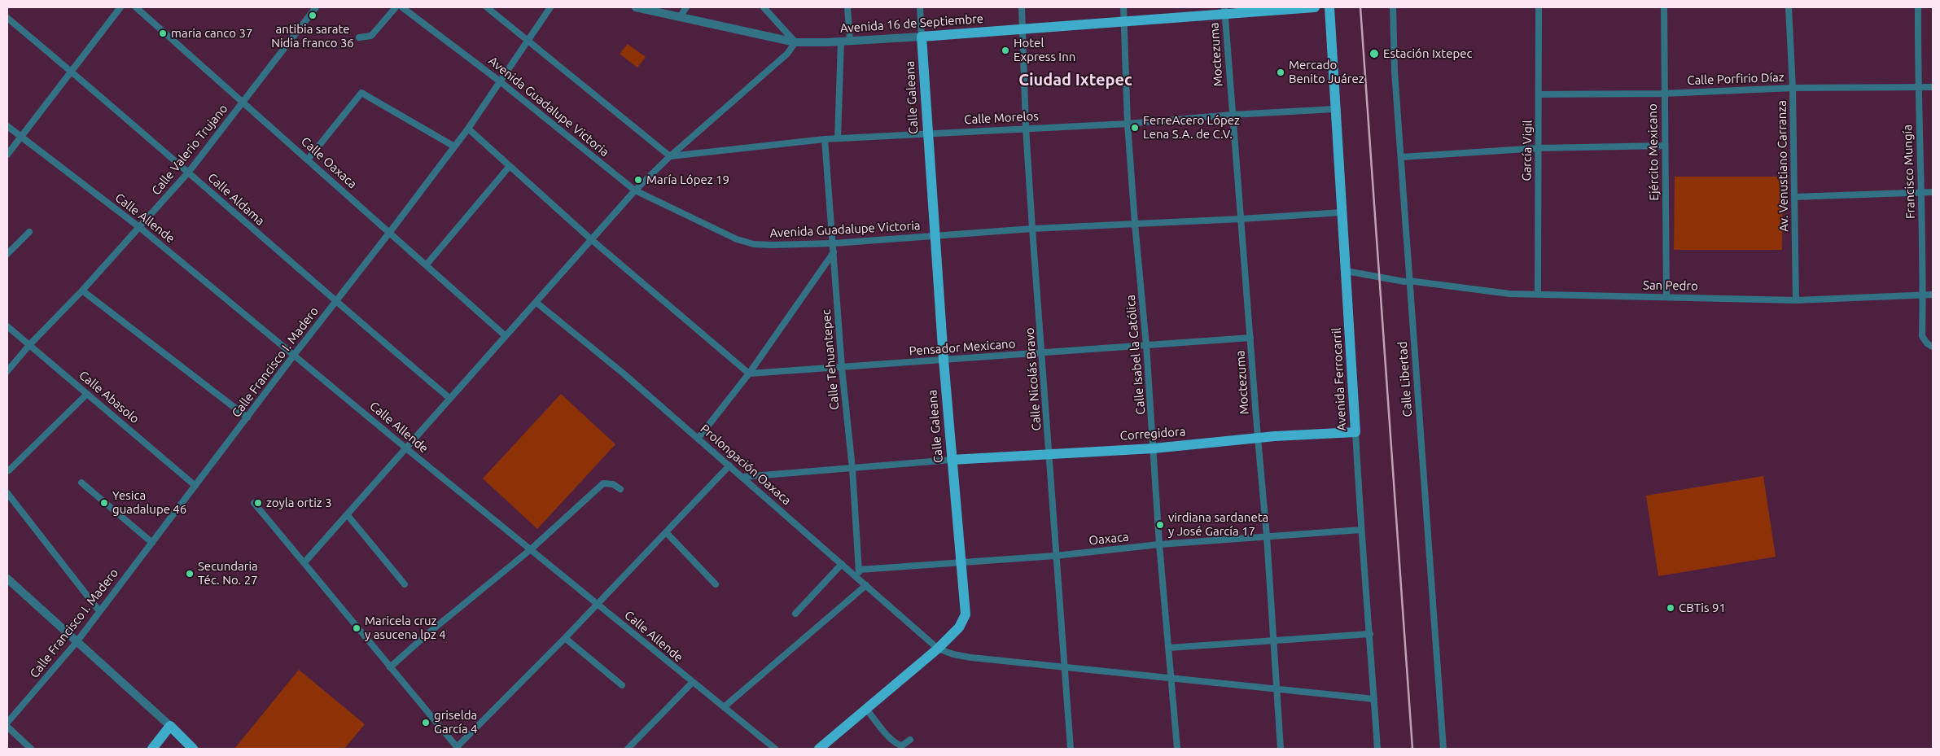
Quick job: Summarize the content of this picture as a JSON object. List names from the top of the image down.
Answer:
{
  "streets": {
    "main road": [
      "Avenida 16 de Septiembre",
      "Calle Galeana",
      "Avenida Ferrocarril",
      "Corregidora"
    ],
    "street": [
      "Moctezuma",
      "Calle Porfirio Díaz",
      "Avenida Guadalupe Victoria",
      "Calle Morelos",
      "Calle Valerio Trujano",
      "García Vigil",
      "Ejército Mexicano",
      "Calle Oaxaca",
      "Av. Venustiano Carranza",
      "Francisco Mungía",
      "Calle Aldama",
      "Calle Allende",
      "San Pedro",
      "Pensador Mexicano",
      "Calle Isabel la Católica",
      "Calle Tehuantepec",
      "Calle Francisco I. Madero",
      "Calle Nicolás Bravo",
      "Calle Libertad",
      "Calle Abasolo",
      "Prolongación Oaxaca",
      "Oaxaca"
    ]
  },
  "crossings": [
    ["Avenida 16 de Septiembre", "Moctezuma"],
    ["Avenida 16 de Septiembre", "Calle Galeana"],
    ["Avenida 16 de Septiembre", "Calle Isabel la Católica"],
    ["Avenida 16 de Septiembre", "Calle Nicolás Bravo"],
    ["Moctezuma", "Avenida Guadalupe Victoria"],
    ["Moctezuma", "Calle Morelos"],
    ["Moctezuma", "Pensador Mexicano"],
    ["Moctezuma", "Corregidora"],
    ["Moctezuma", "Oaxaca"],
    ["Calle Porfirio Díaz", "García Vigil"],
    ["Calle Porfirio Díaz", "Ejército Mexicano"],
    ["Calle Porfirio Díaz", "Av. Venustiano Carranza"],
    ["Calle Porfirio Díaz", "Francisco Mungía"],
    ["Calle Galeana", "Avenida Guadalupe Victoria"],
    ["Calle Galeana", "Calle Morelos"],
    ["Calle Galeana", "Pensador Mexicano"],
    ["Calle Galeana", "Corregidora"],
    ["Calle Galeana", "Prolongación Oaxaca"],
    ["Calle Galeana", "Oaxaca"],
    ["Avenida Guadalupe Victoria", "Calle Isabel la Católica"],
    ["Avenida Guadalupe Victoria", "Calle Tehuantepec"],
    ["Avenida Guadalupe Victoria", "Calle Francisco I. Madero"],
    ["Avenida Guadalupe Victoria", "Calle Nicolás Bravo"],
    ["Avenida Guadalupe Victoria", "Avenida Ferrocarril"],
    ["Calle Morelos", "Calle Isabel la Católica"],
    ["Calle Morelos", "Calle Tehuantepec"],
    ["Calle Morelos", "Calle Nicolás Bravo"],
    ["Calle Morelos", "Avenida Ferrocarril"],
    ["Calle Valerio Trujano", "Calle Oaxaca"],
    ["Calle Valerio Trujano", "Calle Aldama"],
    ["Calle Valerio Trujano", "Calle Allende"],
    ["Calle Valerio Trujano", "Calle Abasolo"],
    ["García Vigil", "San Pedro"],
    ["Ejército Mexicano", "San Pedro"],
    ["Calle Oaxaca", "Calle Francisco I. Madero"],
    ["Av. Venustiano Carranza", "San Pedro"],
    ["Francisco Mungía", "San Pedro"],
    ["Calle Aldama", "Calle Francisco I. Madero"],
    ["Calle Allende", "Calle Francisco I. Madero"],
    ["San Pedro", "Avenida Ferrocarril"],
    ["San Pedro", "Calle Libertad"],
    ["Pensador Mexicano", "Calle Isabel la Católica"],
    ["Pensador Mexicano", "Calle Tehuantepec"],
    ["Pensador Mexicano", "Calle Nicolás Bravo"],
    ["Calle Isabel la Católica", "Corregidora"],
    ["Calle Isabel la Católica", "Oaxaca"],
    ["Calle Tehuantepec", "Prolongación Oaxaca"],
    ["Calle Tehuantepec", "Oaxaca"],
    ["Calle Francisco I. Madero", "Calle Abasolo"],
    ["Calle Nicolás Bravo", "Corregidora"],
    ["Calle Nicolás Bravo", "Oaxaca"],
    ["Avenida Ferrocarril", "Corregidora"],
    ["Avenida Ferrocarril", "Oaxaca"]
  ],
  "districts": ["Ciudad Ixtepec"],
  "places": [
    "antibia sarate Nidia franco 36",
    "maria canco 37",
    "Hotel Express Inn",
    "Estación Ixtepec",
    "Mercado Benito Juárez",
    "FerreAcero López Lena S.A. de C.V.",
    "María López 19",
    "Yesica guadalupe 46",
    "zoyla ortiz 3",
    "virdiana sardaneta y José García 17",
    "Secundaria Téc. No. 27",
    "CBTis 91",
    "Maricela cruz y asucena lpz 4",
    "griselda García 4"
  ]
}
